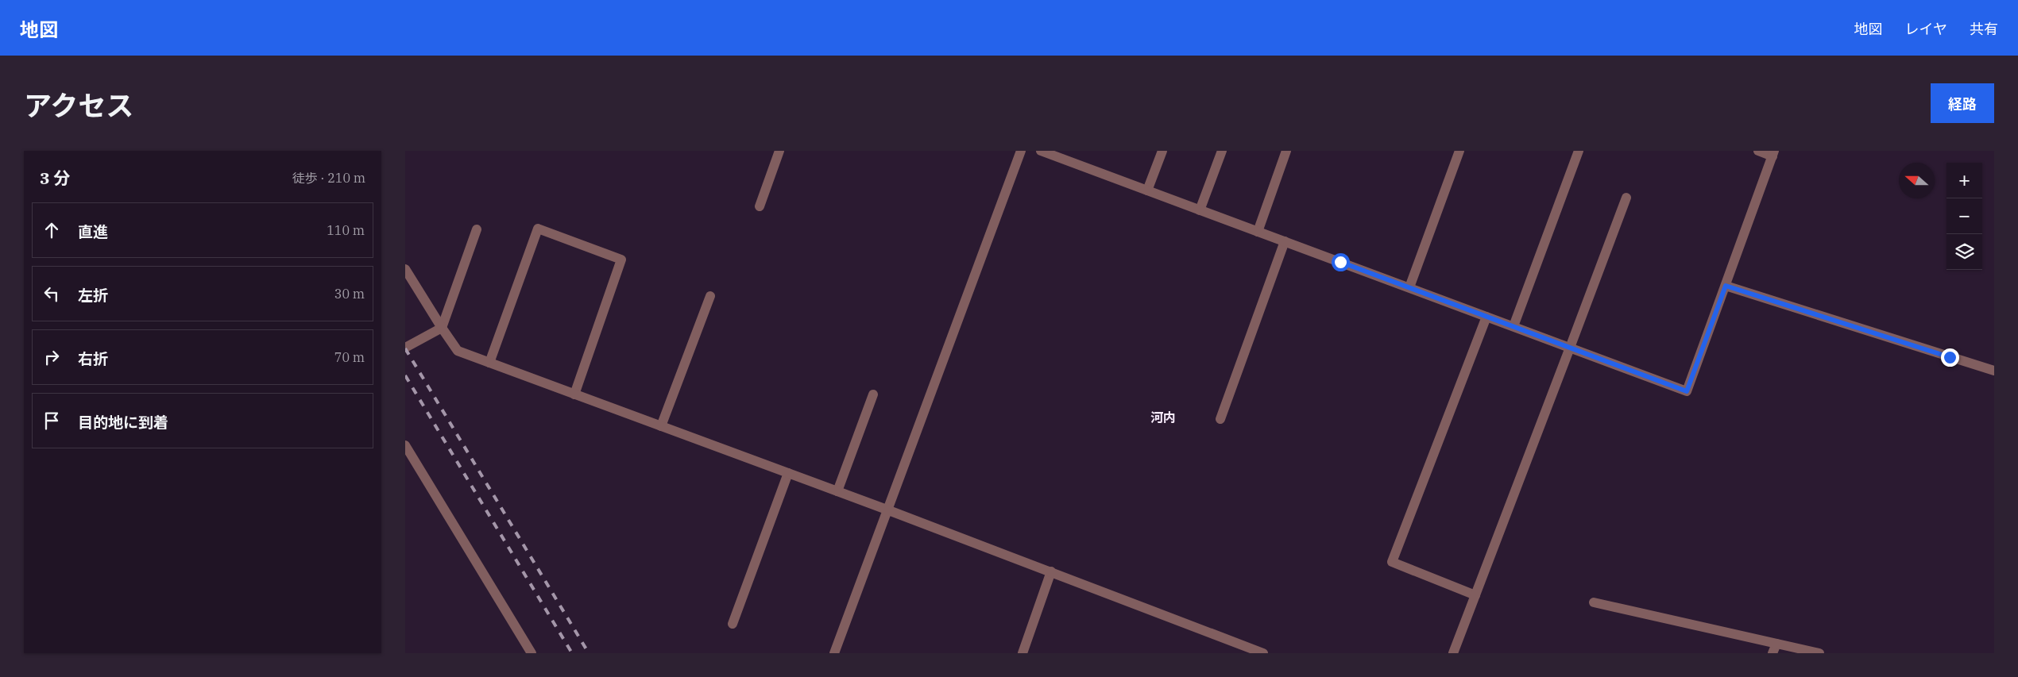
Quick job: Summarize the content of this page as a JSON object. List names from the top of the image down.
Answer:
{
  "districts": ["河内"],
  "north": "left",
  "page": {
    "header": "地図",
    "nav": ["地図", "レイヤ", "共有"],
    "title": "アクセス",
    "buttons": "経路",
    "heading": ["3 分", "徒歩 · 210 m"],
    "map_buttons": ["+", "−"],
    "list": [
      ["直進", "110 m"],
      ["左折", "30 m"],
      ["右折", "70 m"],
      "目的地に到着"
    ]
  }
}
